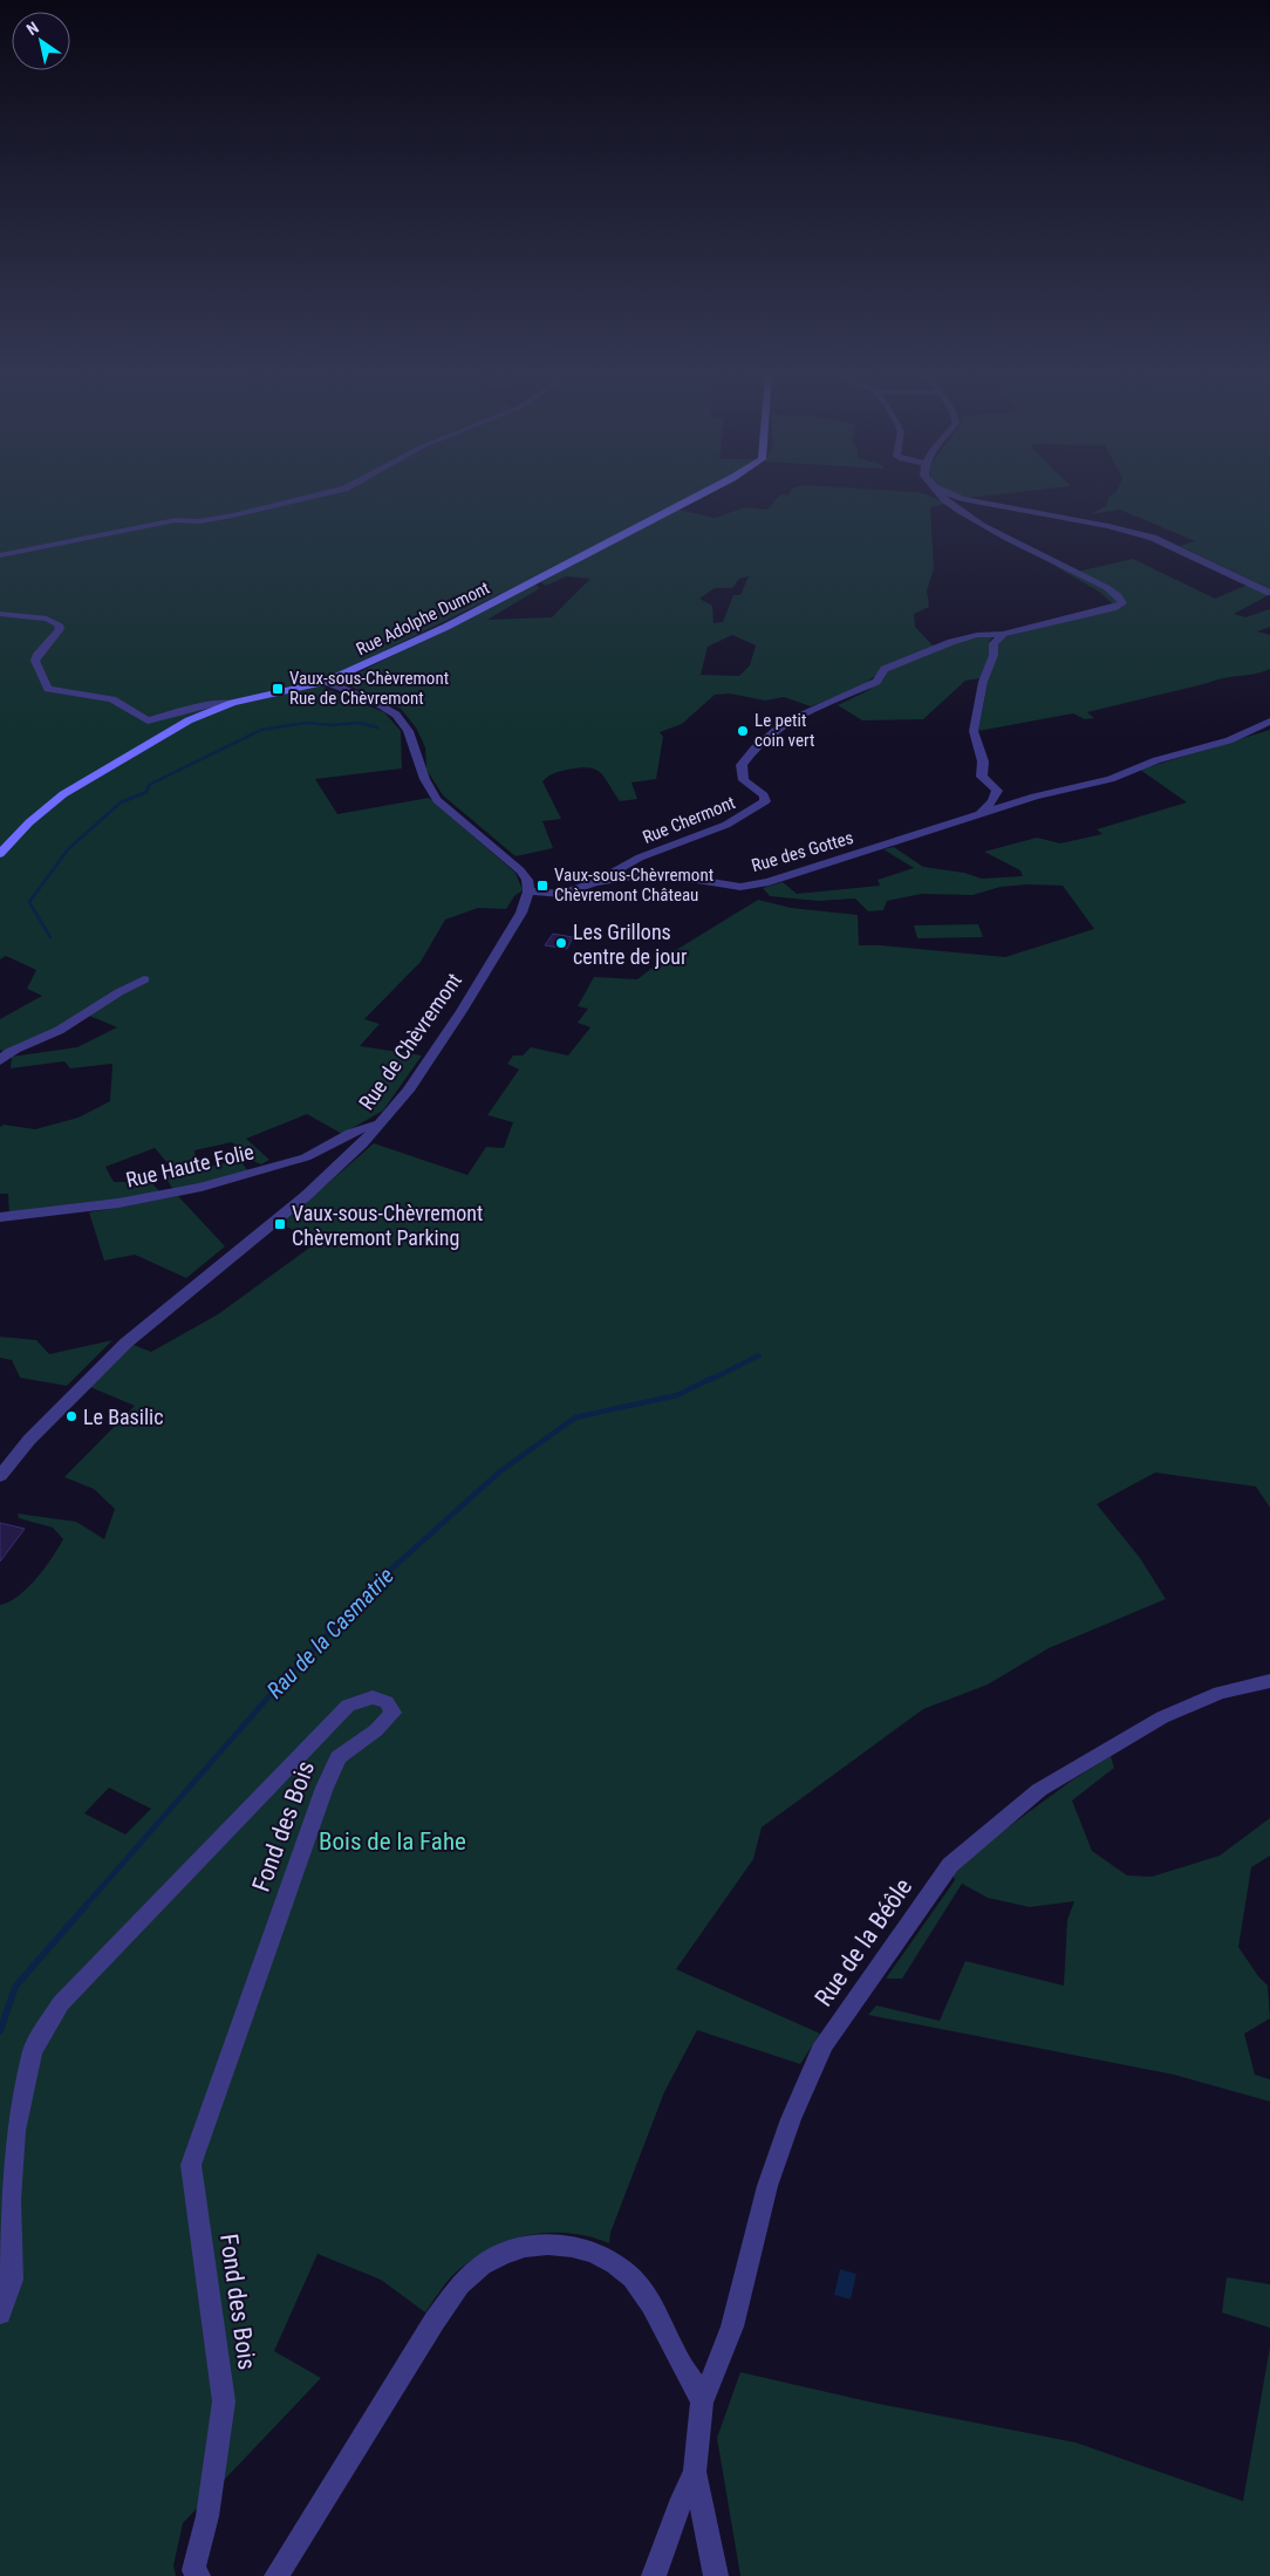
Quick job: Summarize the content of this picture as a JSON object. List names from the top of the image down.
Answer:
{
  "streets": {
    "main road": ["Rue Adolphe Dumont"],
    "street": [
      "Rue Chermont",
      "Rue des Gottes",
      "Rue de Chèvremont",
      "Rue Haute Folie",
      "Fond des Bois",
      "Rue de la Béôle"
    ]
  },
  "crossings": [
    ["Rue Chermont", "Rue des Gottes"],
    ["Rue des Gottes", "Rue de Chèvremont"],
    ["Rue de Chèvremont", "Rue Haute Folie"]
  ],
  "water": ["Rau de la Casmatrie"],
  "parks": ["Bois de la Fahe"],
  "places": {
    "transit": ["Vaux-sous-Chèvremont Rue de Chèvremont", "Vaux-sous-Chèvremont Chèvremont Château", "Vaux-sous-Chèvremont Chèvremont Parking"],
    "other": ["Le petit coin vert", "Les Grillons centre de jour", "Le Basilic"]
  },
  "north": "top left"
}
